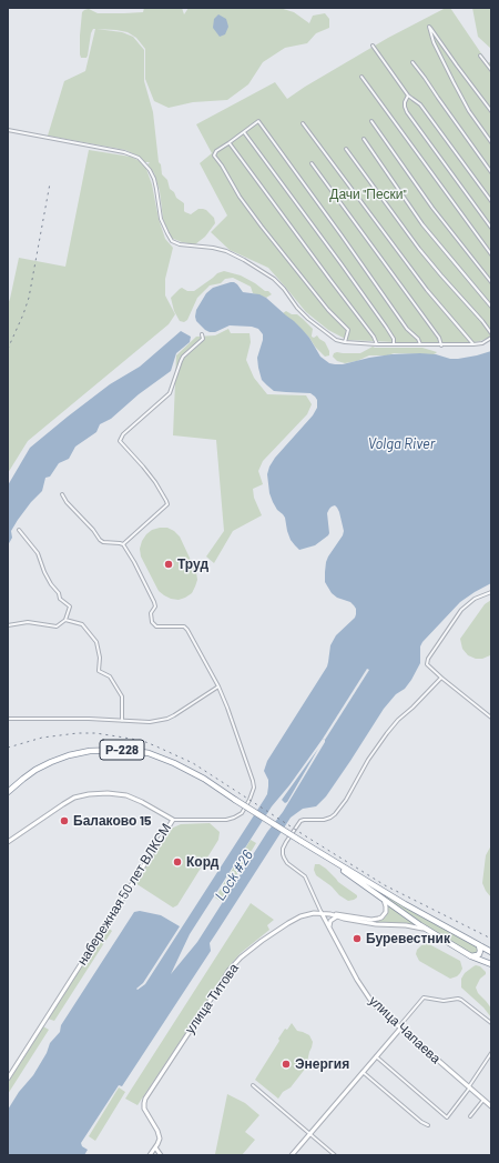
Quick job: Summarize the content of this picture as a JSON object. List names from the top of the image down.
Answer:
{
  "streets": {
    "highway": ["Р-228"],
    "street": ["набережная 50 лет ВЛКСМ", "улица Титова", "улица Чапаева"]
  },
  "crossings": [
    ["Р-228", "улица Титова"],
    ["улица Титова", "улица Чапаева"]
  ],
  "water": ["Volga River", "Lock #26"],
  "parks": ["Дачи \"Пески\""],
  "places": [
    "Труд",
    "Балаково 15",
    "Корд",
    "Буревестник",
    "Энергия"
  ]
}
